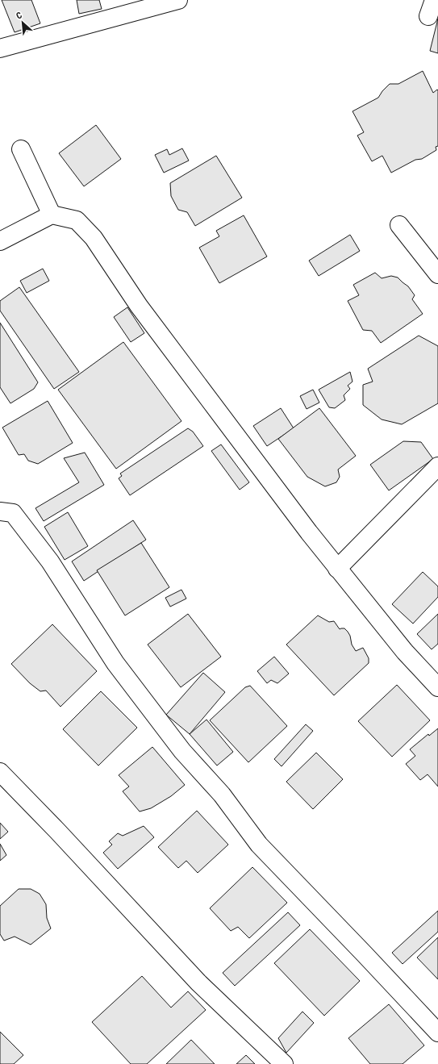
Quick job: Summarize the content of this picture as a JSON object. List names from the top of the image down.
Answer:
{
  "north": "top left"
}
